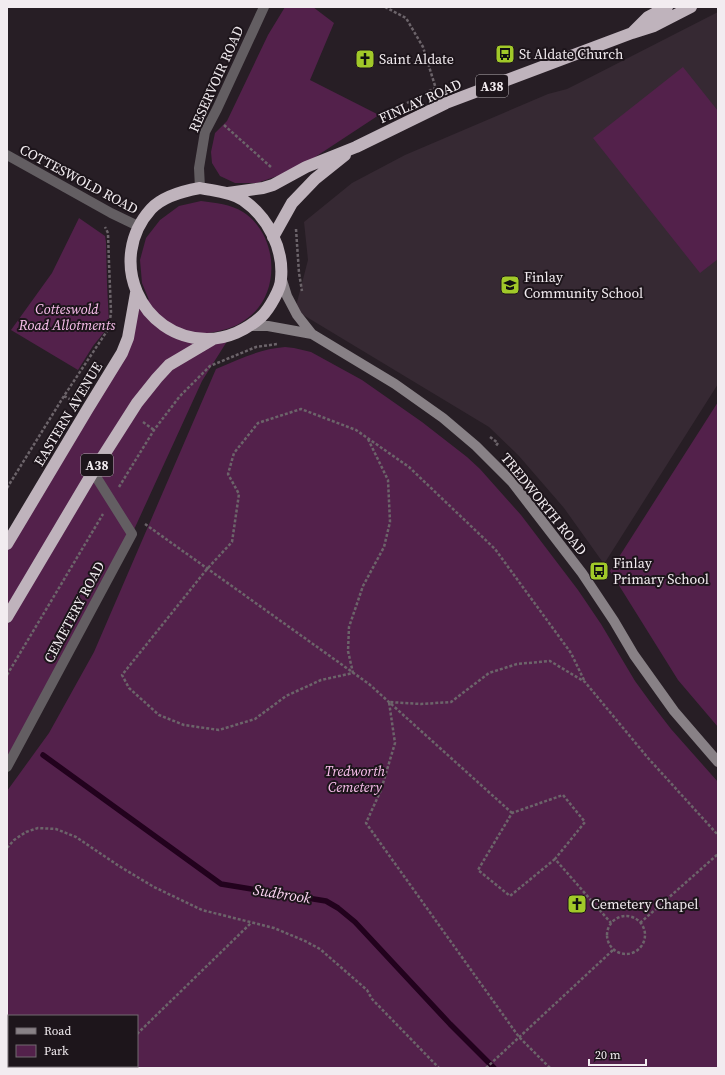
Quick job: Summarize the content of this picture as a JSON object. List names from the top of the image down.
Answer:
{
  "streets": {
    "highway": ["A38", "FINLAY ROAD", "EASTERN AVENUE"],
    "street": [
      "RESERVOIR ROAD",
      "COTTESWOLD ROAD",
      "TREDWORTH ROAD",
      "CEMETERY ROAD"
    ]
  },
  "crossings": [
    ["RESERVOIR ROAD", "A38"],
    ["A38", "FINLAY ROAD"],
    ["A38", "COTTESWOLD ROAD"],
    ["A38", "EASTERN AVENUE"],
    ["A38", "TREDWORTH ROAD"],
    ["A38", "CEMETERY ROAD"]
  ],
  "water": ["Sudbrook"],
  "parks": ["Cotteswold Road Allotments", "Tredworth Cemetery"],
  "places": {
    "bus stop": ["St Aldate Church", "Finlay Primary School"],
    "church": ["Saint Aldate", "Cemetery Chapel"],
    "school or university": ["Finlay Community School"]
  },
  "legend": ["Road", "Park"],
  "scale_bar": "20 m"
}
